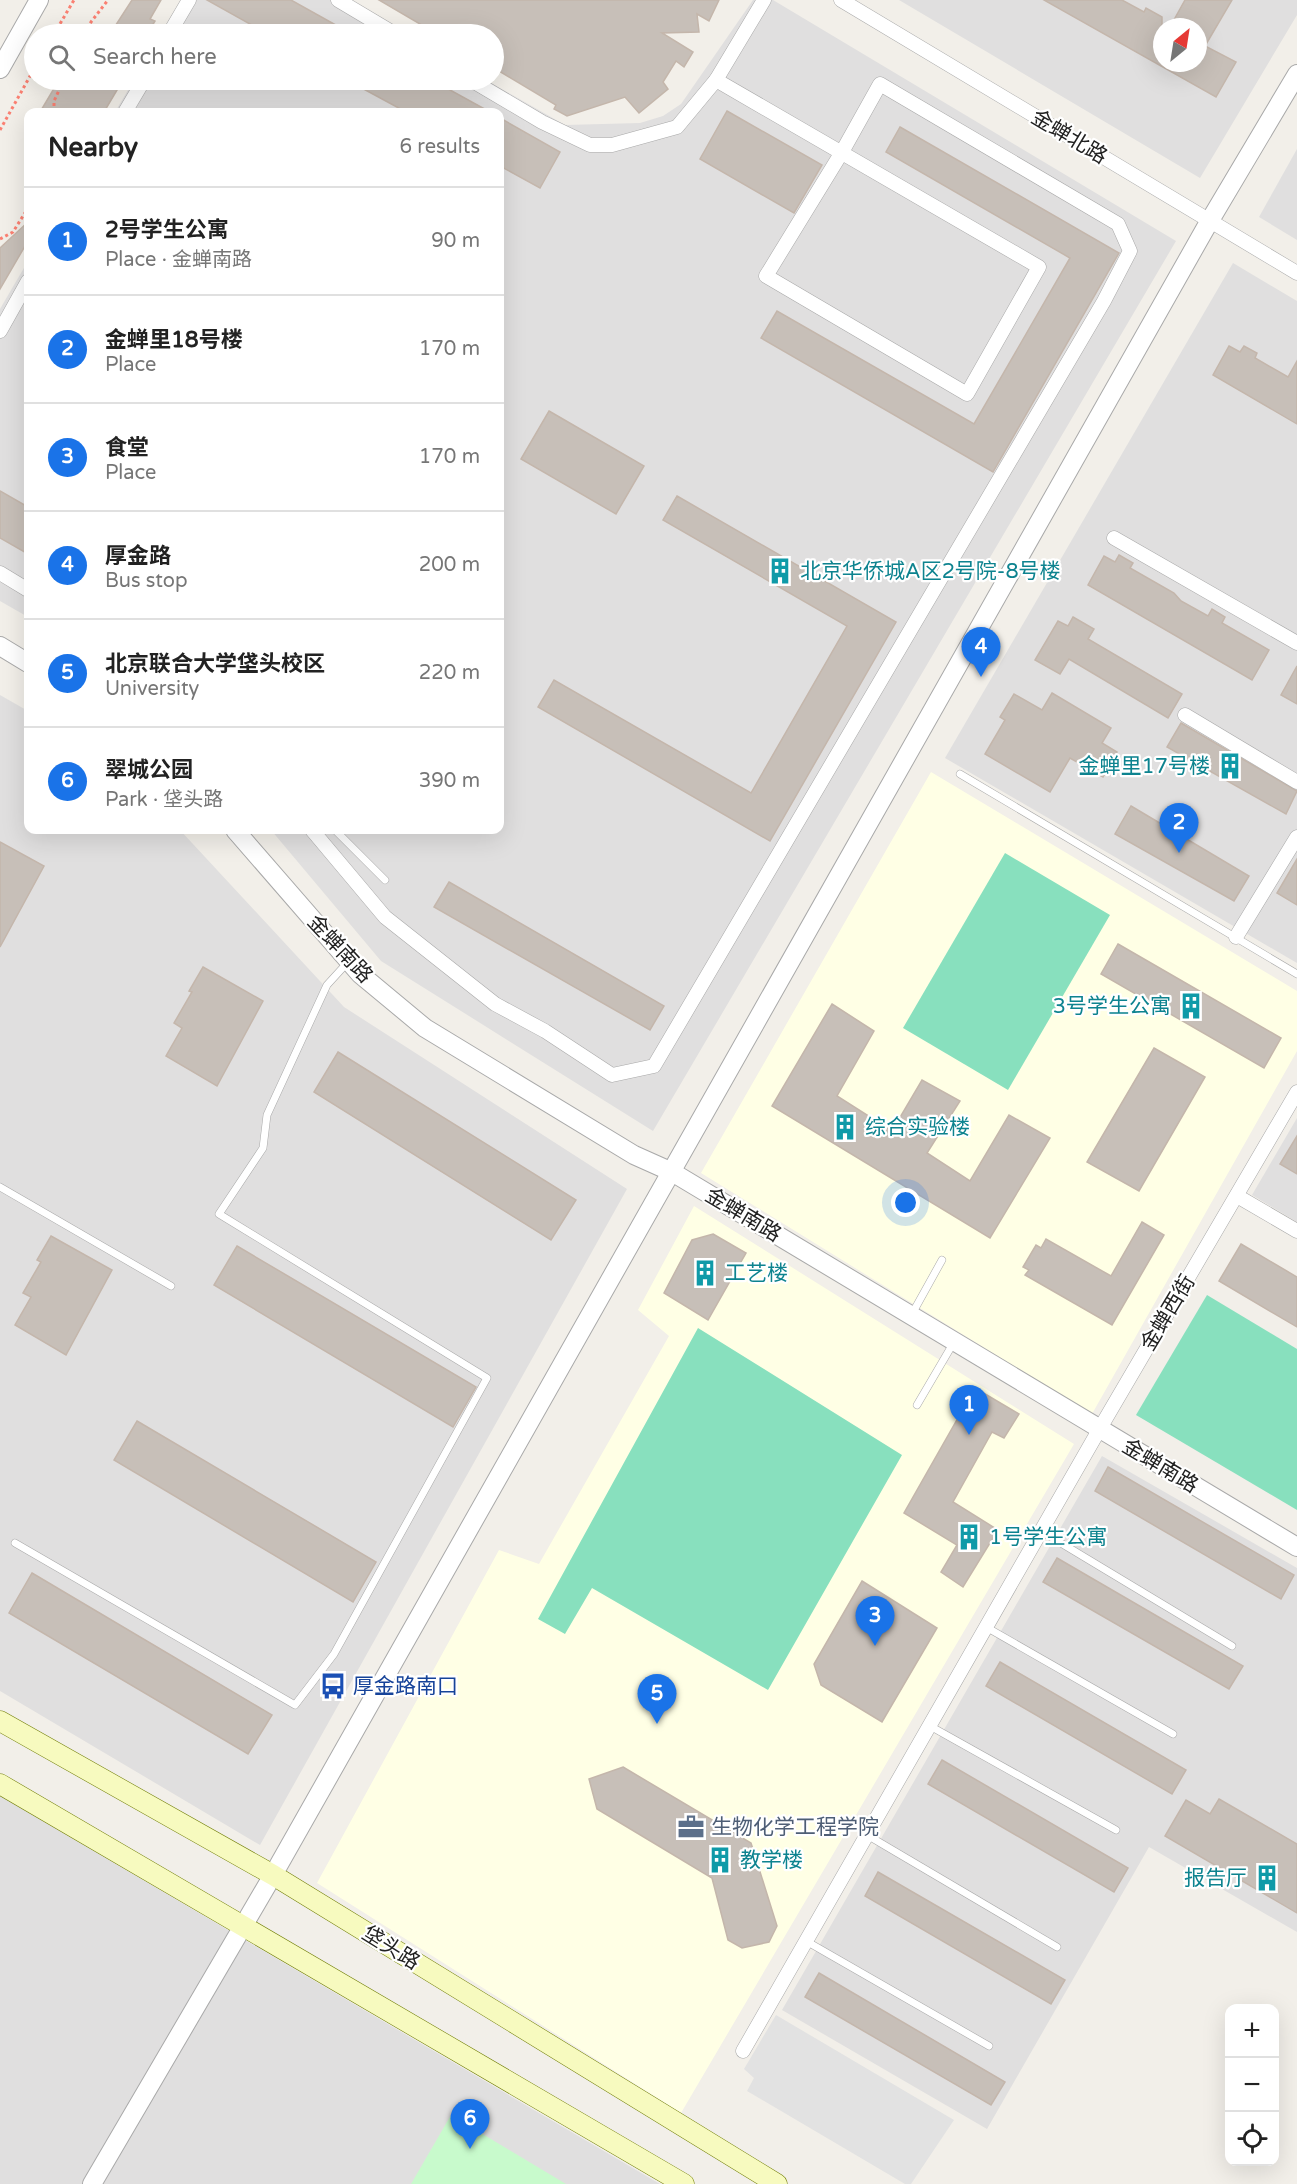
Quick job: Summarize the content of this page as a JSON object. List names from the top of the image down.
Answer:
{
  "streets": {
    "main road": ["垡头路"],
    "street": ["金蝉北路", "金蝉南路", "金蝉西街"]
  },
  "crossings": [
    ["金蝉南路", "金蝉西街"]
  ],
  "places": {
    "building": [
      "北京华侨城A区2号院-8号楼",
      "金蝉里17号楼",
      "3号学生公寓",
      "综合实验楼",
      "工艺楼",
      "1号学生公寓",
      "教学楼",
      "报告厅"
    ],
    "bus stop": ["厚金路南口"],
    "office": ["生物化学工程学院"]
  },
  "north": "top right",
  "page": {
    "search": "Search here",
    "heading": ["Nearby", "6 results"],
    "list": [
      {
        "mark": "1",
        "name": "2号学生公寓",
        "note": "Place · 金蝉南路",
        "value": "90 m"
      },
      {
        "mark": "2",
        "name": "金蝉里18号楼",
        "note": "Place",
        "value": "170 m"
      },
      {
        "mark": "3",
        "name": "食堂",
        "note": "Place",
        "value": "170 m"
      },
      {
        "mark": "4",
        "name": "厚金路",
        "note": "Bus stop",
        "value": "200 m"
      },
      {
        "mark": "5",
        "name": "北京联合大学垡头校区",
        "note": "University",
        "value": "220 m"
      },
      {
        "mark": "6",
        "name": "翠城公园",
        "note": "Park · 垡头路",
        "value": "390 m"
      }
    ],
    "pins": [
      "4",
      "2",
      "1",
      "3",
      "5",
      "6"
    ],
    "map_buttons": ["+", "−"]
  }
}
